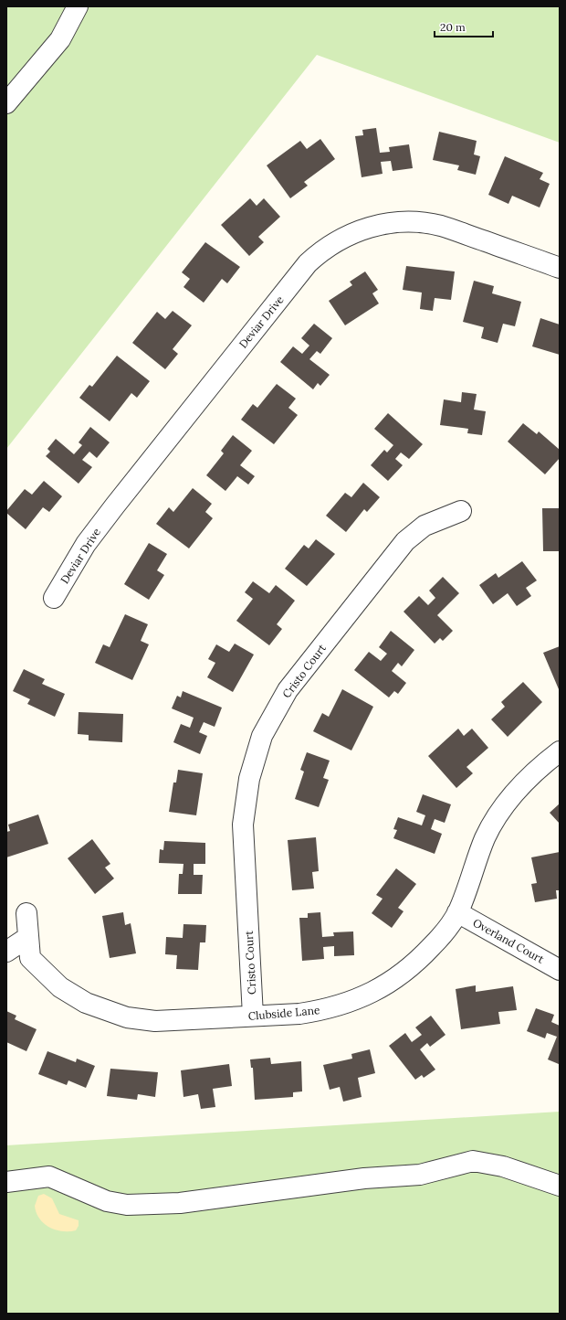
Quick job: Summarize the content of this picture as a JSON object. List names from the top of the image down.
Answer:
{
  "streets": {
    "street": [
      "Deviar Drive",
      "Cristo Court",
      "Overland Court",
      "Clubside Lane"
    ]
  },
  "crossings": [
    ["Cristo Court", "Clubside Lane"],
    ["Overland Court", "Clubside Lane"]
  ],
  "scale_bar": "20 m"
}
